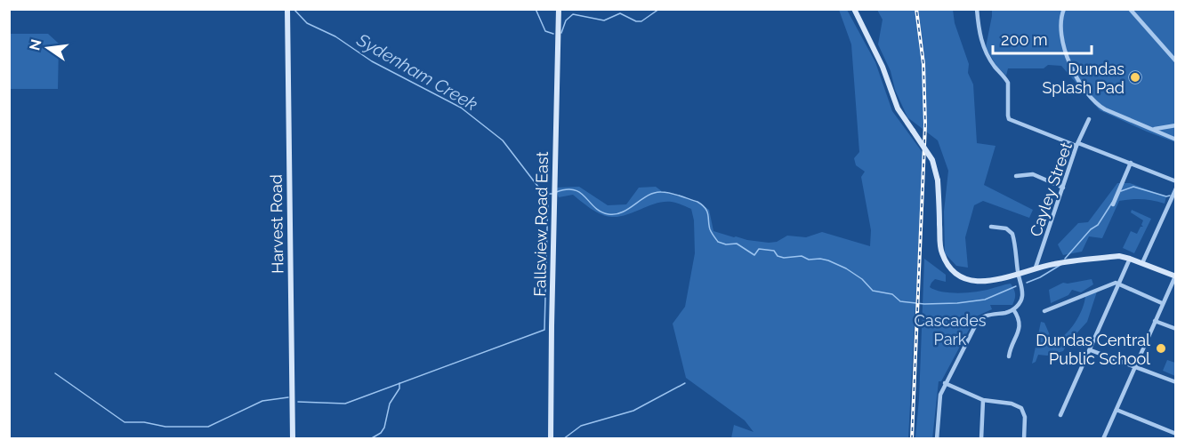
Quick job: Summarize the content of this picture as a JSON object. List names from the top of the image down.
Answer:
{
  "streets": {
    "street": ["Cayley Street", "Harvest Road", "Fallsview Road East"]
  },
  "water": ["Sydenham Creek"],
  "parks": ["Cascades Park"],
  "places": ["Dundas Splash Pad", "Dundas Central Public School"],
  "scale_bar": "200 m",
  "north": "left"
}
